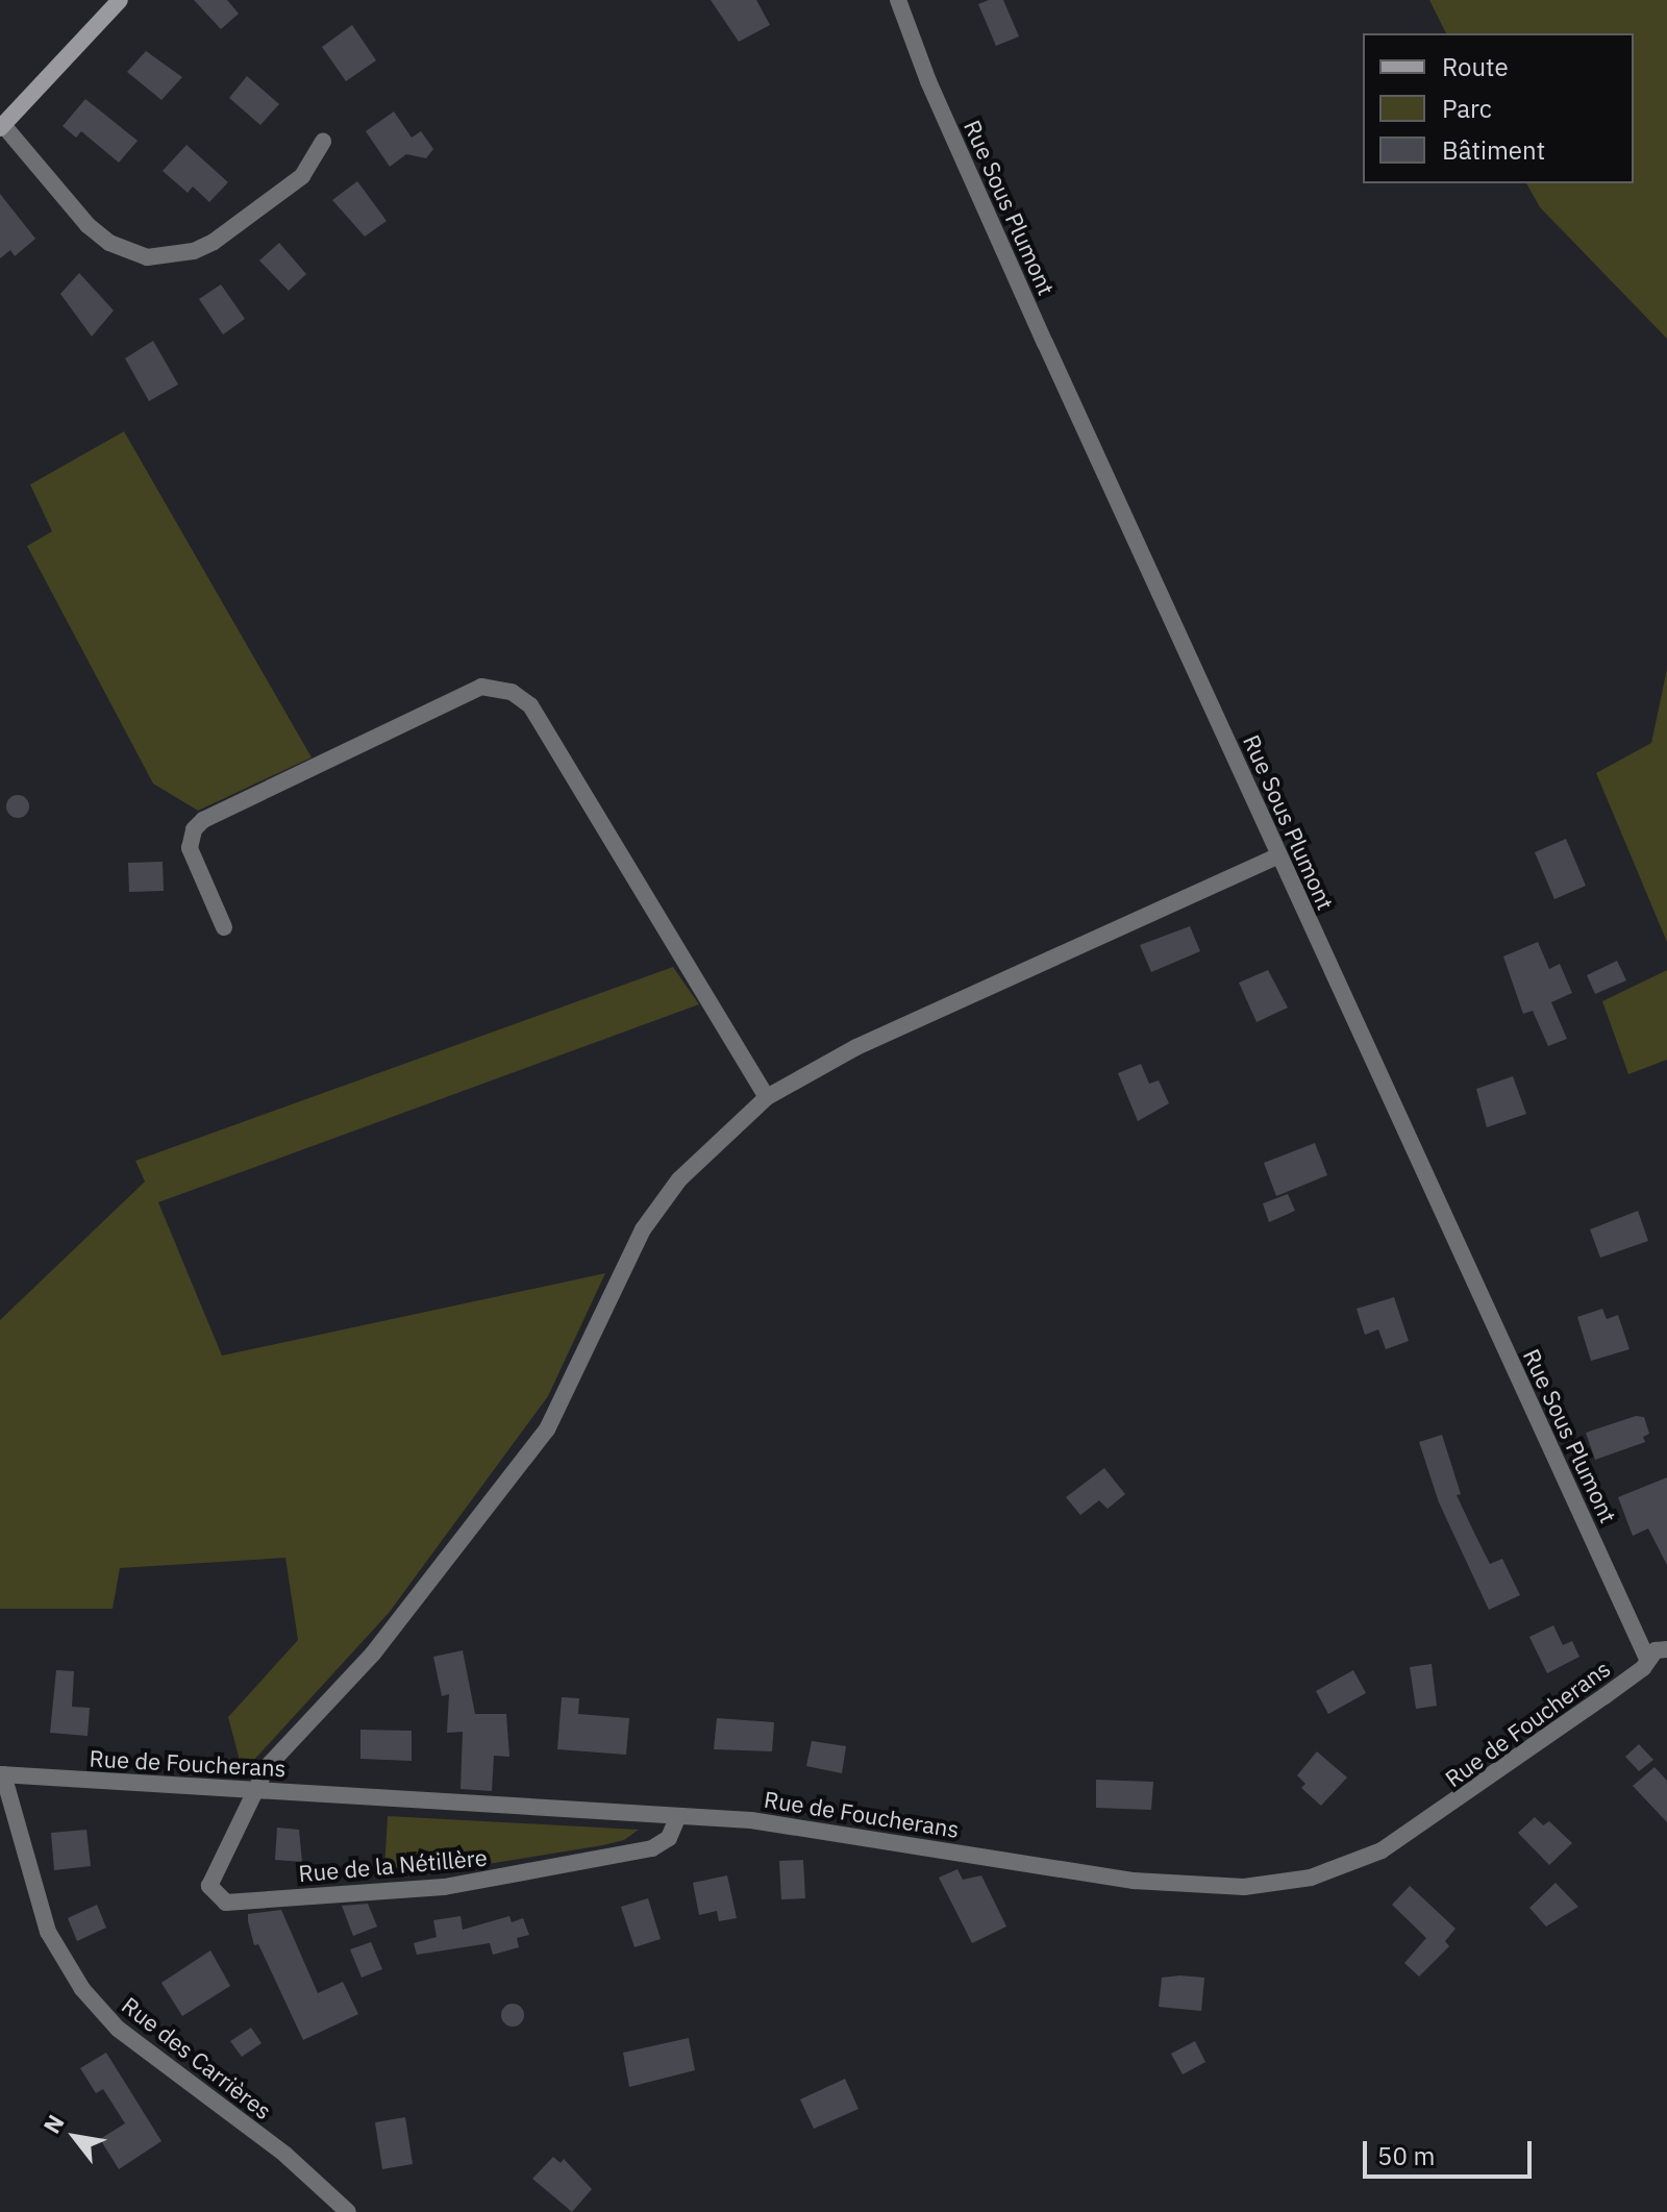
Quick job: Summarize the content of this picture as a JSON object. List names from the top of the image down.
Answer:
{
  "streets": {
    "street": [
      "Rue Sous Plumont",
      "Rue de Foucherans",
      "Rue de la Nétillère",
      "Rue des Carrières"
    ]
  },
  "crossings": [
    ["Rue Sous Plumont", "Rue de Foucherans"],
    ["Rue Sous Plumont", "Rue de la Nétillère"],
    ["Rue de Foucherans", "Rue de la Nétillère"],
    ["Rue de Foucherans", "Rue des Carrières"]
  ],
  "legend": ["Route", "Parc", "Bâtiment"],
  "scale_bar": "50 m",
  "north": "top left"
}
